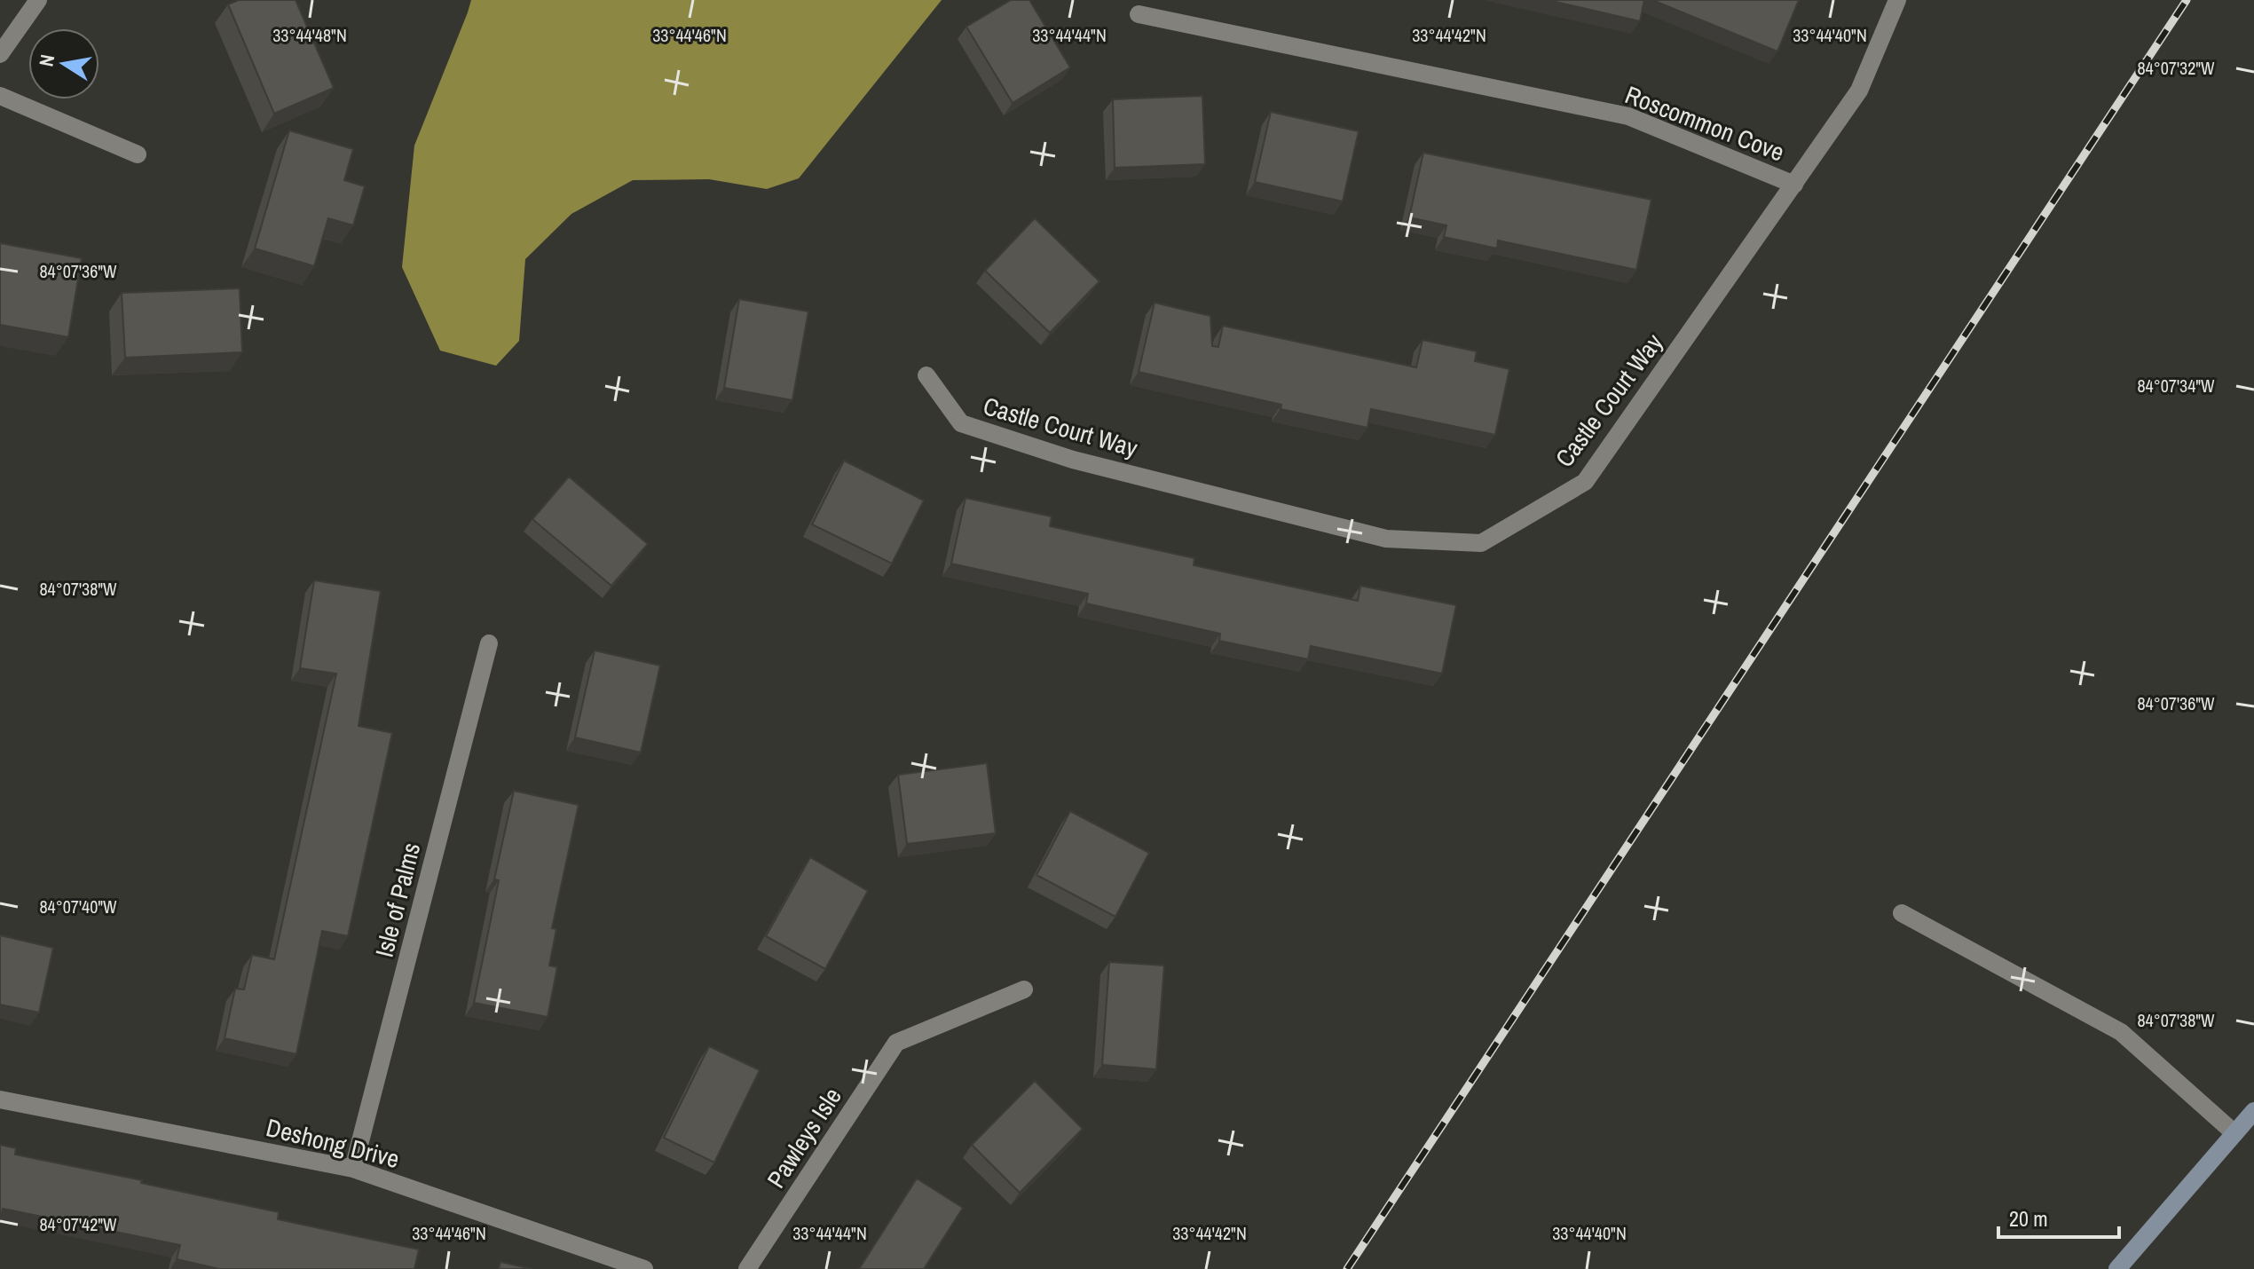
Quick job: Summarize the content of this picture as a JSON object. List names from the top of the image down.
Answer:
{
  "streets": {
    "street": [
      "Roscommon Cove",
      "Castle Court Way",
      "Isle of Palms",
      "Pawleys Isle",
      "Deshong Drive"
    ]
  },
  "crossings": [
    ["Roscommon Cove", "Castle Court Way"],
    ["Isle of Palms", "Deshong Drive"]
  ],
  "scale_bar": "20 m",
  "north": "left",
  "coordinates": [
    "33°44'48\"N",
    "33°44'46\"N",
    "33°44'44\"N",
    "33°44'42\"N",
    "33°44'40\"N",
    "84°07'32\"W",
    "84°07'36\"W",
    "84°07'34\"W",
    "84°07'38\"W",
    "84°07'40\"W",
    "84°07'42\"W"
  ]
}
